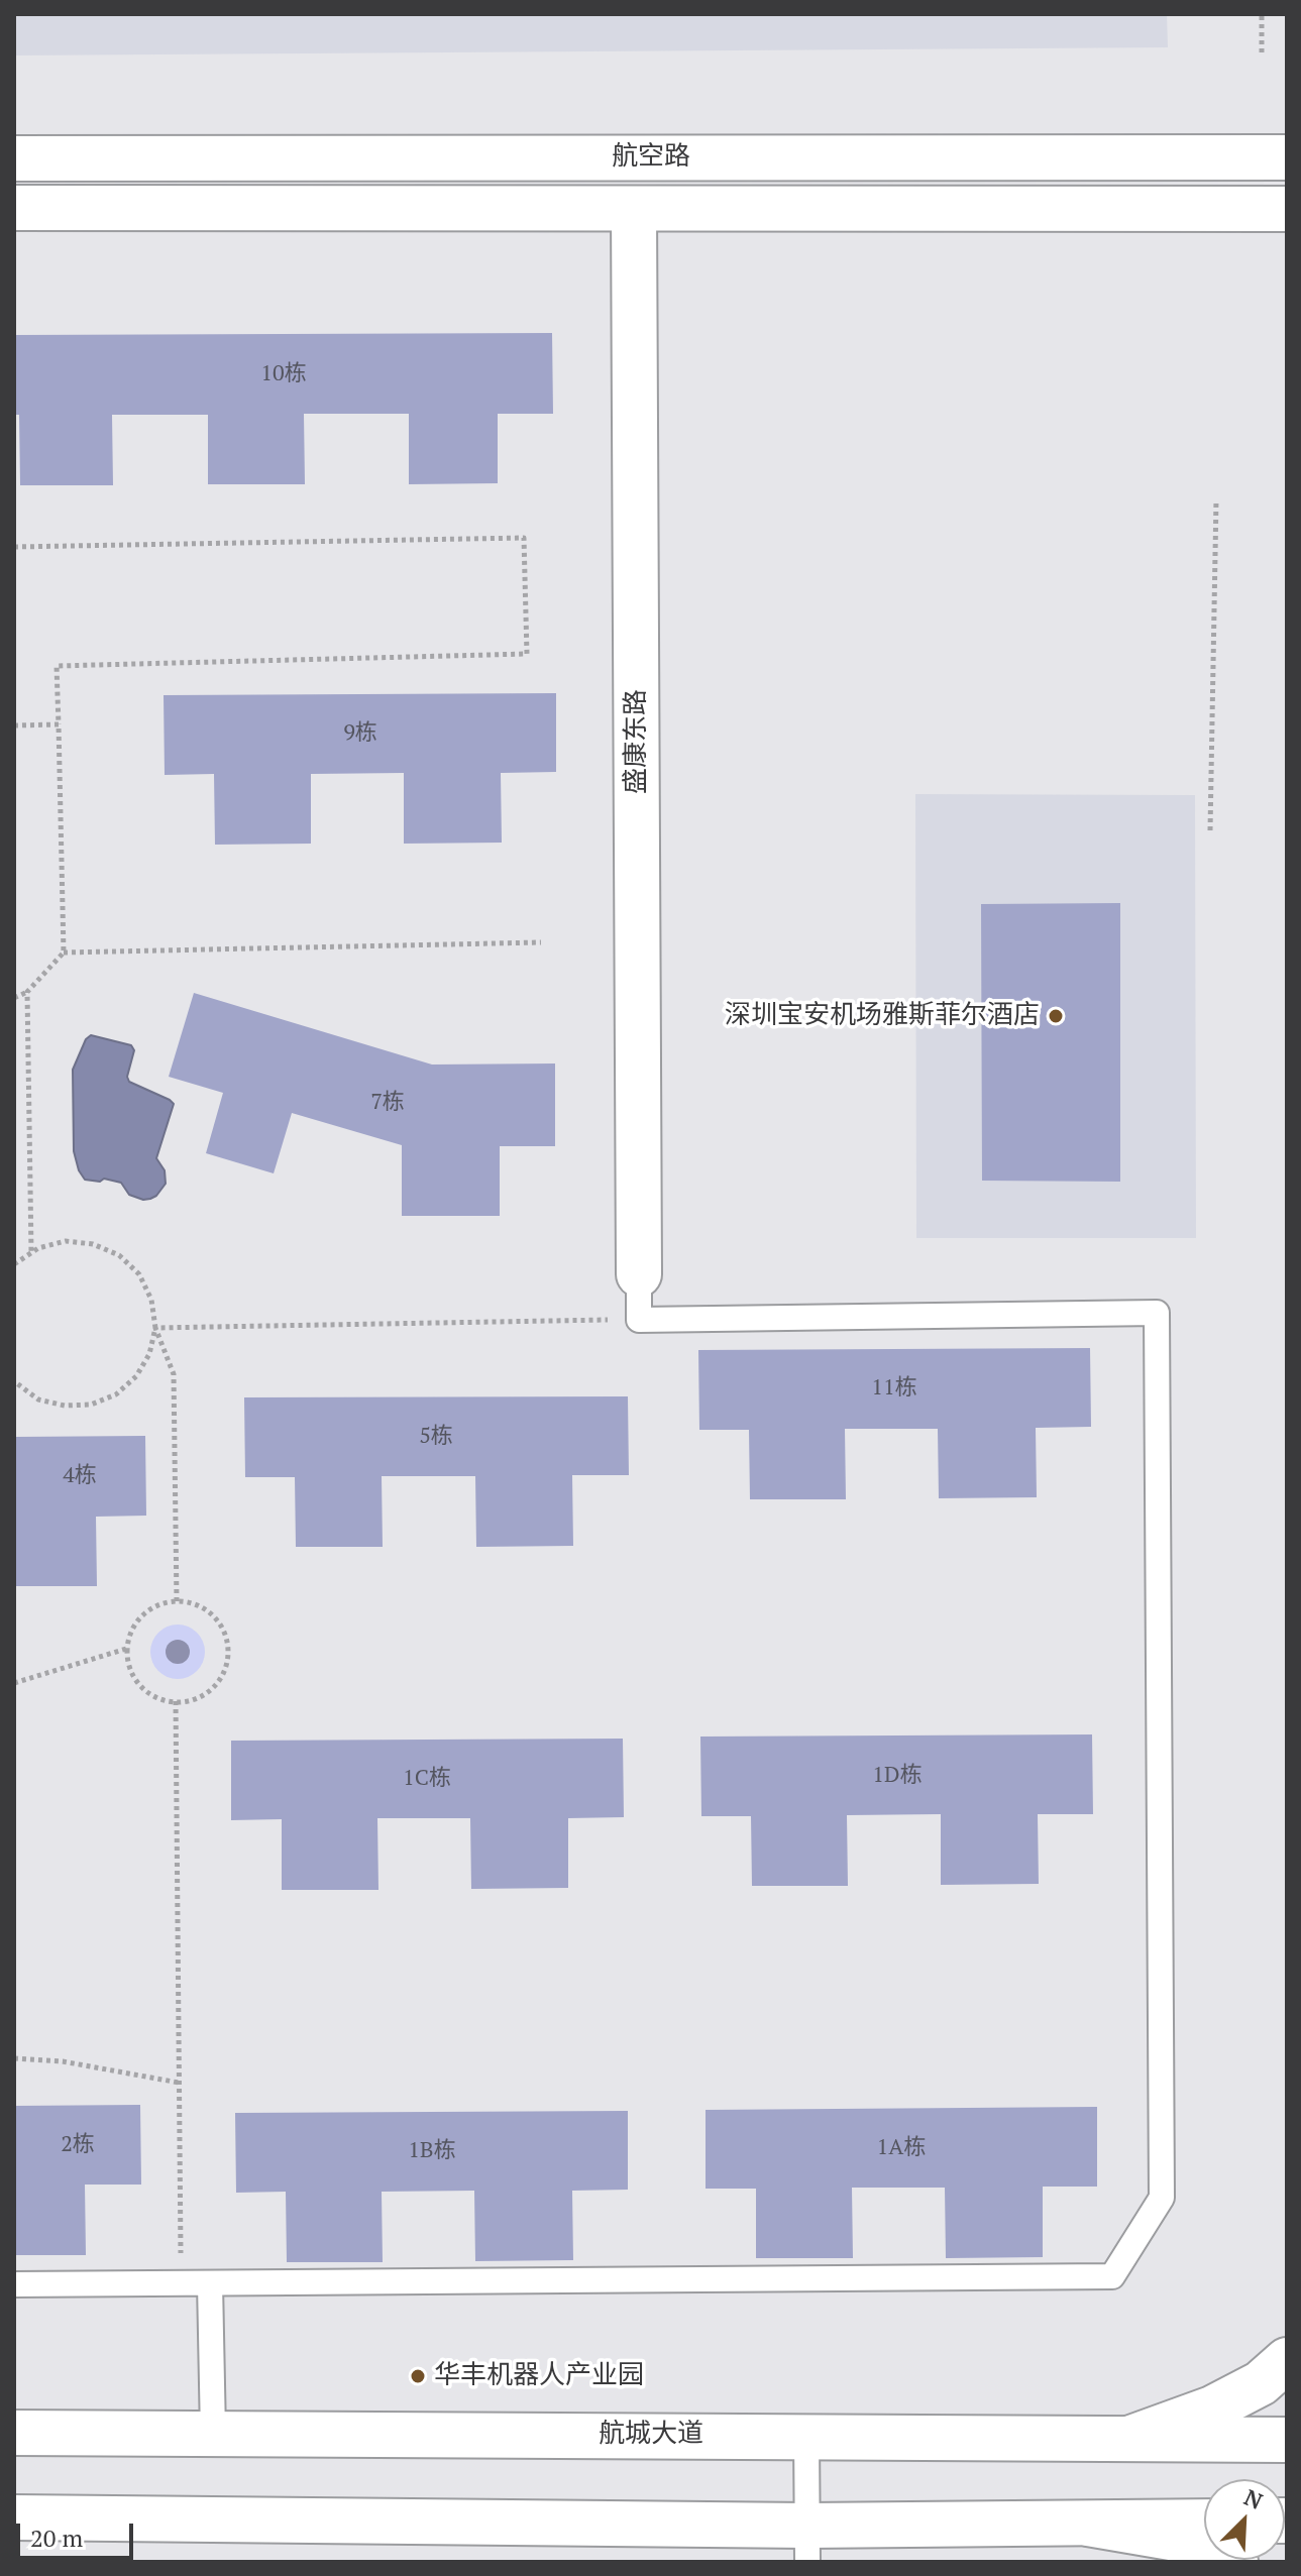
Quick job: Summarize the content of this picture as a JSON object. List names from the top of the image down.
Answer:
{
  "streets": {
    "street": ["航空路", "盛康东路", "航城大道"]
  },
  "crossings": [
    ["航空路", "盛康东路"]
  ],
  "places": ["深圳宝安机场雅斯菲尔酒店", "华丰机器人产业园"],
  "house_numbers": [
    "10栋",
    "9栋",
    "7栋",
    "11栋",
    "5栋",
    "4栋",
    "1D栋",
    "1C栋",
    "2栋",
    "1A栋",
    "1B栋"
  ],
  "scale_bar": "20 m",
  "north": "top right"
}
